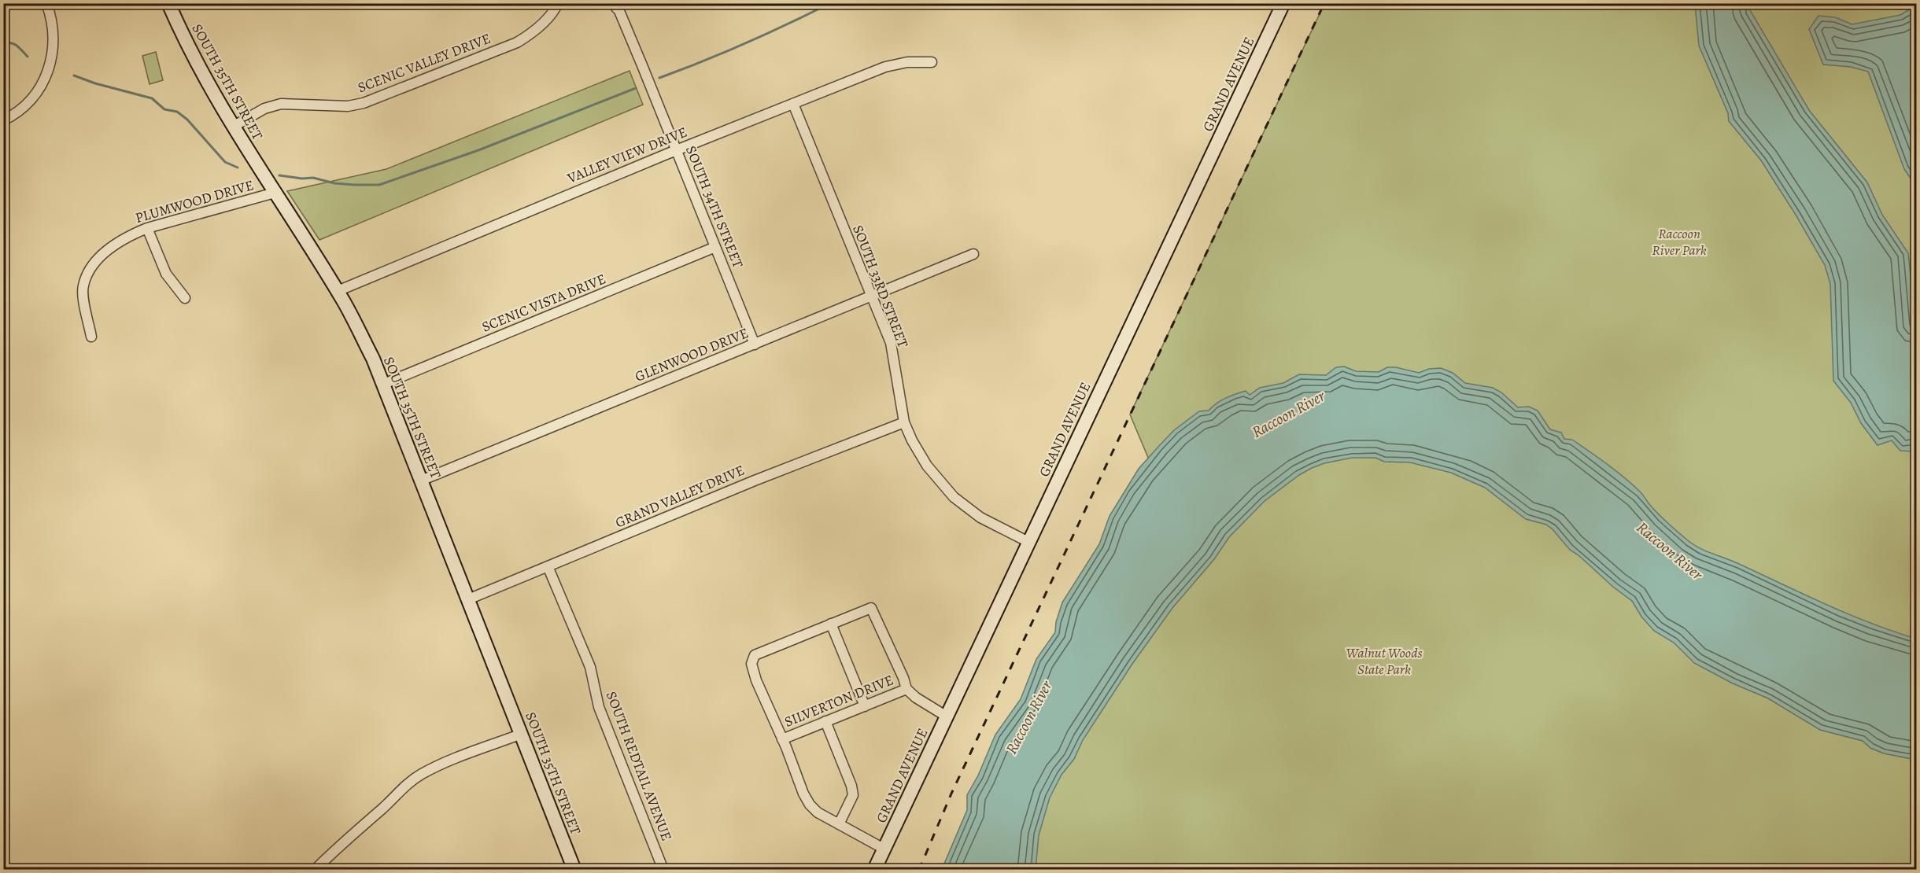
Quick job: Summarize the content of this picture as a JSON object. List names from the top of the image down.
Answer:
{
  "streets": {
    "street": [
      "SCENIC VALLEY DRIVE",
      "SOUTH 35TH STREET",
      "GRAND AVENUE",
      "VALLEY VIEW DRIVE",
      "PLUMWOOD DRIVE",
      "SOUTH 34TH STREET",
      "SOUTH 33RD STREET",
      "SCENIC VISTA DRIVE",
      "GLENWOOD DRIVE",
      "GRAND VALLEY DRIVE",
      "SILVERTON DRIVE",
      "SOUTH REDTAIL AVENUE"
    ]
  },
  "crossings": [
    ["SCENIC VALLEY DRIVE", "SOUTH 35TH STREET"],
    ["SOUTH 35TH STREET", "VALLEY VIEW DRIVE"],
    ["SOUTH 35TH STREET", "PLUMWOOD DRIVE"],
    ["SOUTH 35TH STREET", "SCENIC VISTA DRIVE"],
    ["SOUTH 35TH STREET", "GLENWOOD DRIVE"],
    ["SOUTH 35TH STREET", "GRAND VALLEY DRIVE"],
    ["GRAND AVENUE", "SOUTH 33RD STREET"],
    ["VALLEY VIEW DRIVE", "SOUTH 34TH STREET"],
    ["VALLEY VIEW DRIVE", "SOUTH 33RD STREET"],
    ["SOUTH 34TH STREET", "SCENIC VISTA DRIVE"],
    ["SOUTH 34TH STREET", "GLENWOOD DRIVE"],
    ["SOUTH 33RD STREET", "GLENWOOD DRIVE"],
    ["SOUTH 33RD STREET", "GRAND VALLEY DRIVE"],
    ["GRAND VALLEY DRIVE", "SOUTH REDTAIL AVENUE"]
  ],
  "water": ["Raccoon River"],
  "parks": ["Raccoon River Park", "Walnut Woods State Park"]
}
